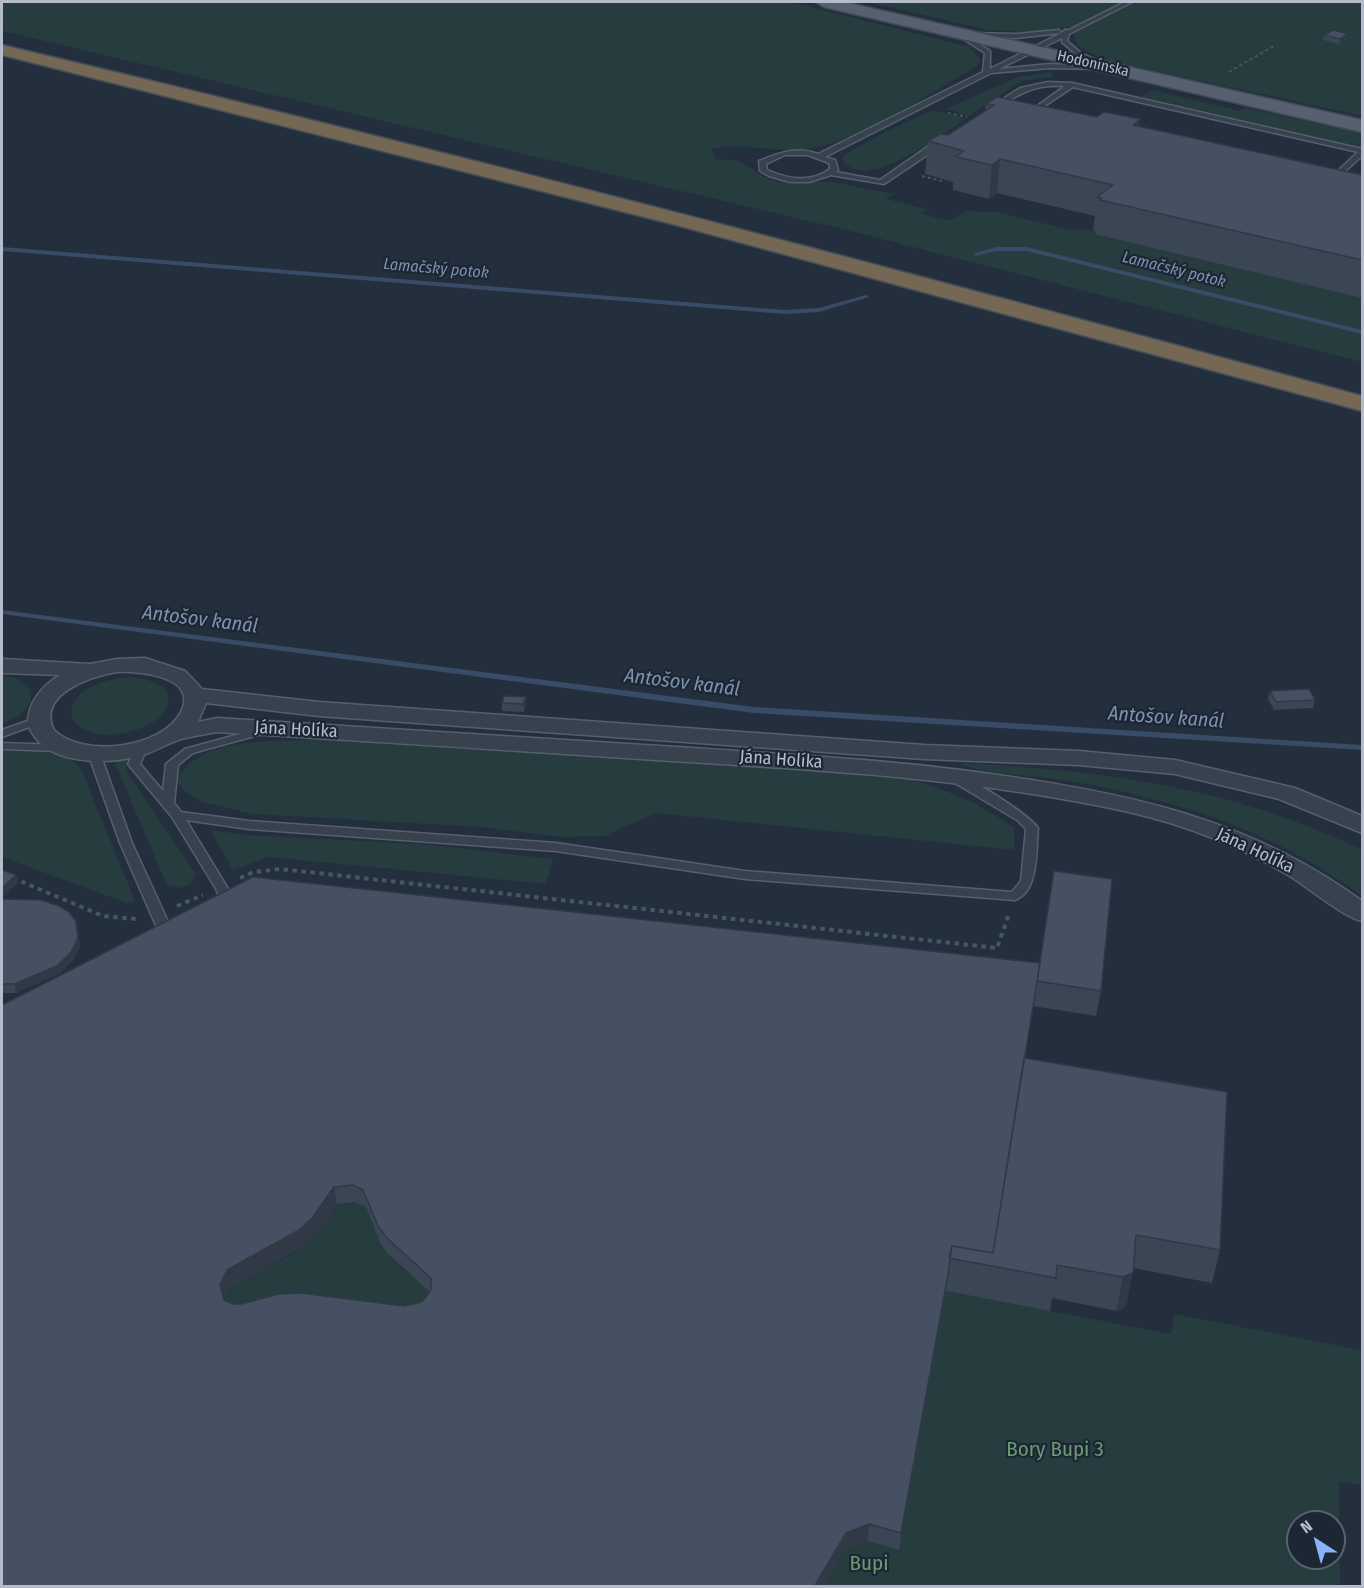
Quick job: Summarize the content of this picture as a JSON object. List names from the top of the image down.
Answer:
{
  "streets": {
    "main road": ["Hodonínska"],
    "street": ["Jána Holíka"]
  },
  "water": ["Lamačský potok", "Antošov kanál"],
  "parks": ["Bory Bupi 3", "Bupi"],
  "north": "top left"
}
